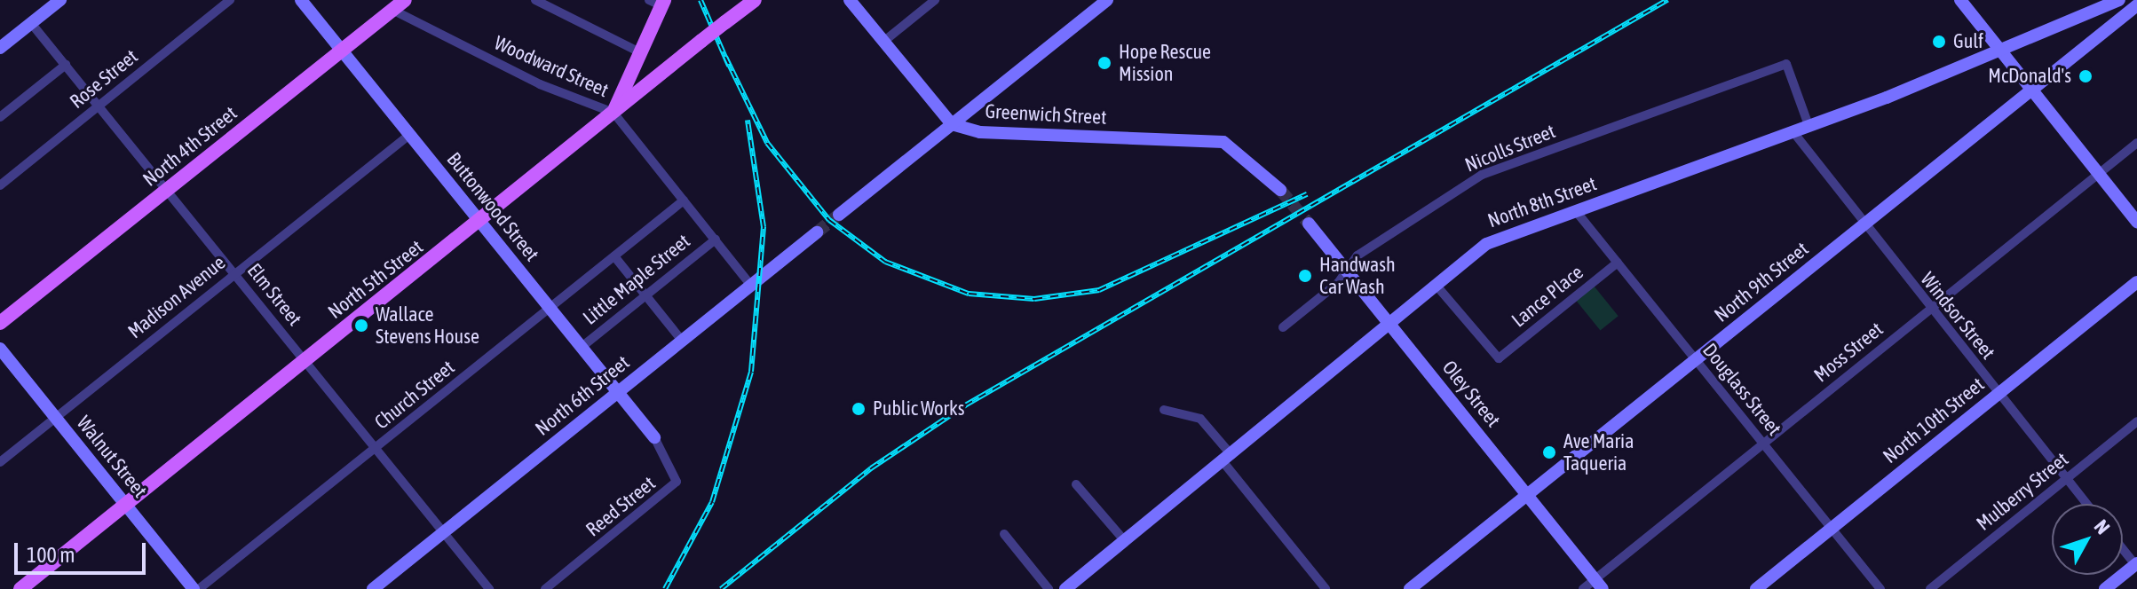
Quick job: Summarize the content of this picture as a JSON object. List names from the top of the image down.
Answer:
{
  "streets": {
    "main road": ["North 4th Street", "North 5th Street"],
    "street": [
      "Woodward Street",
      "Rose Street",
      "Greenwich Street",
      "Nicolls Street",
      "North 8th Street",
      "Buttonwood Street",
      "Little Maple Street",
      "North 9th Street",
      "Elm Street",
      "Lance Place",
      "Madison Avenue",
      "Windsor Street",
      "Moss Street",
      "Douglass Street",
      "Oley Street",
      "Church Street",
      "North 6th Street",
      "North 10th Street",
      "Walnut Street",
      "Mulberry Street",
      "Reed Street"
    ]
  },
  "crossings": [
    ["Woodward Street", "North 4th Street"],
    ["Woodward Street", "North 5th Street"],
    ["Woodward Street", "Little Maple Street"],
    ["Woodward Street", "Church Street"],
    ["Woodward Street", "North 6th Street"],
    ["Rose Street", "Elm Street"],
    ["North 4th Street", "Buttonwood Street"],
    ["North 4th Street", "Elm Street"],
    ["Nicolls Street", "North 8th Street"],
    ["Nicolls Street", "Oley Street"],
    ["North 8th Street", "Lance Place"],
    ["North 8th Street", "Windsor Street"],
    ["North 8th Street", "Douglass Street"],
    ["North 8th Street", "Oley Street"],
    ["Buttonwood Street", "North 5th Street"],
    ["Buttonwood Street", "Little Maple Street"],
    ["Buttonwood Street", "Madison Avenue"],
    ["Buttonwood Street", "Church Street"],
    ["Buttonwood Street", "North 6th Street"],
    ["Buttonwood Street", "Reed Street"],
    ["North 5th Street", "Elm Street"],
    ["North 5th Street", "Walnut Street"],
    ["North 9th Street", "Windsor Street"],
    ["North 9th Street", "Douglass Street"],
    ["North 9th Street", "Oley Street"],
    ["Elm Street", "Madison Avenue"],
    ["Elm Street", "Church Street"],
    ["Elm Street", "North 6th Street"],
    ["Lance Place", "Douglass Street"],
    ["Madison Avenue", "Walnut Street"],
    ["Windsor Street", "Moss Street"],
    ["Windsor Street", "North 10th Street"],
    ["Windsor Street", "Mulberry Street"],
    ["Moss Street", "Douglass Street"],
    ["Moss Street", "Oley Street"],
    ["Douglass Street", "North 10th Street"],
    ["Church Street", "Walnut Street"]
  ],
  "places": [
    "Gulf",
    "Hope Rescue Mission",
    "McDonald's",
    "Handwash Car Wash",
    "Wallace Stevens House",
    "Public Works",
    "Ave Maria Taqueria"
  ],
  "scale_bar": "100 m",
  "north": "top right"
}
